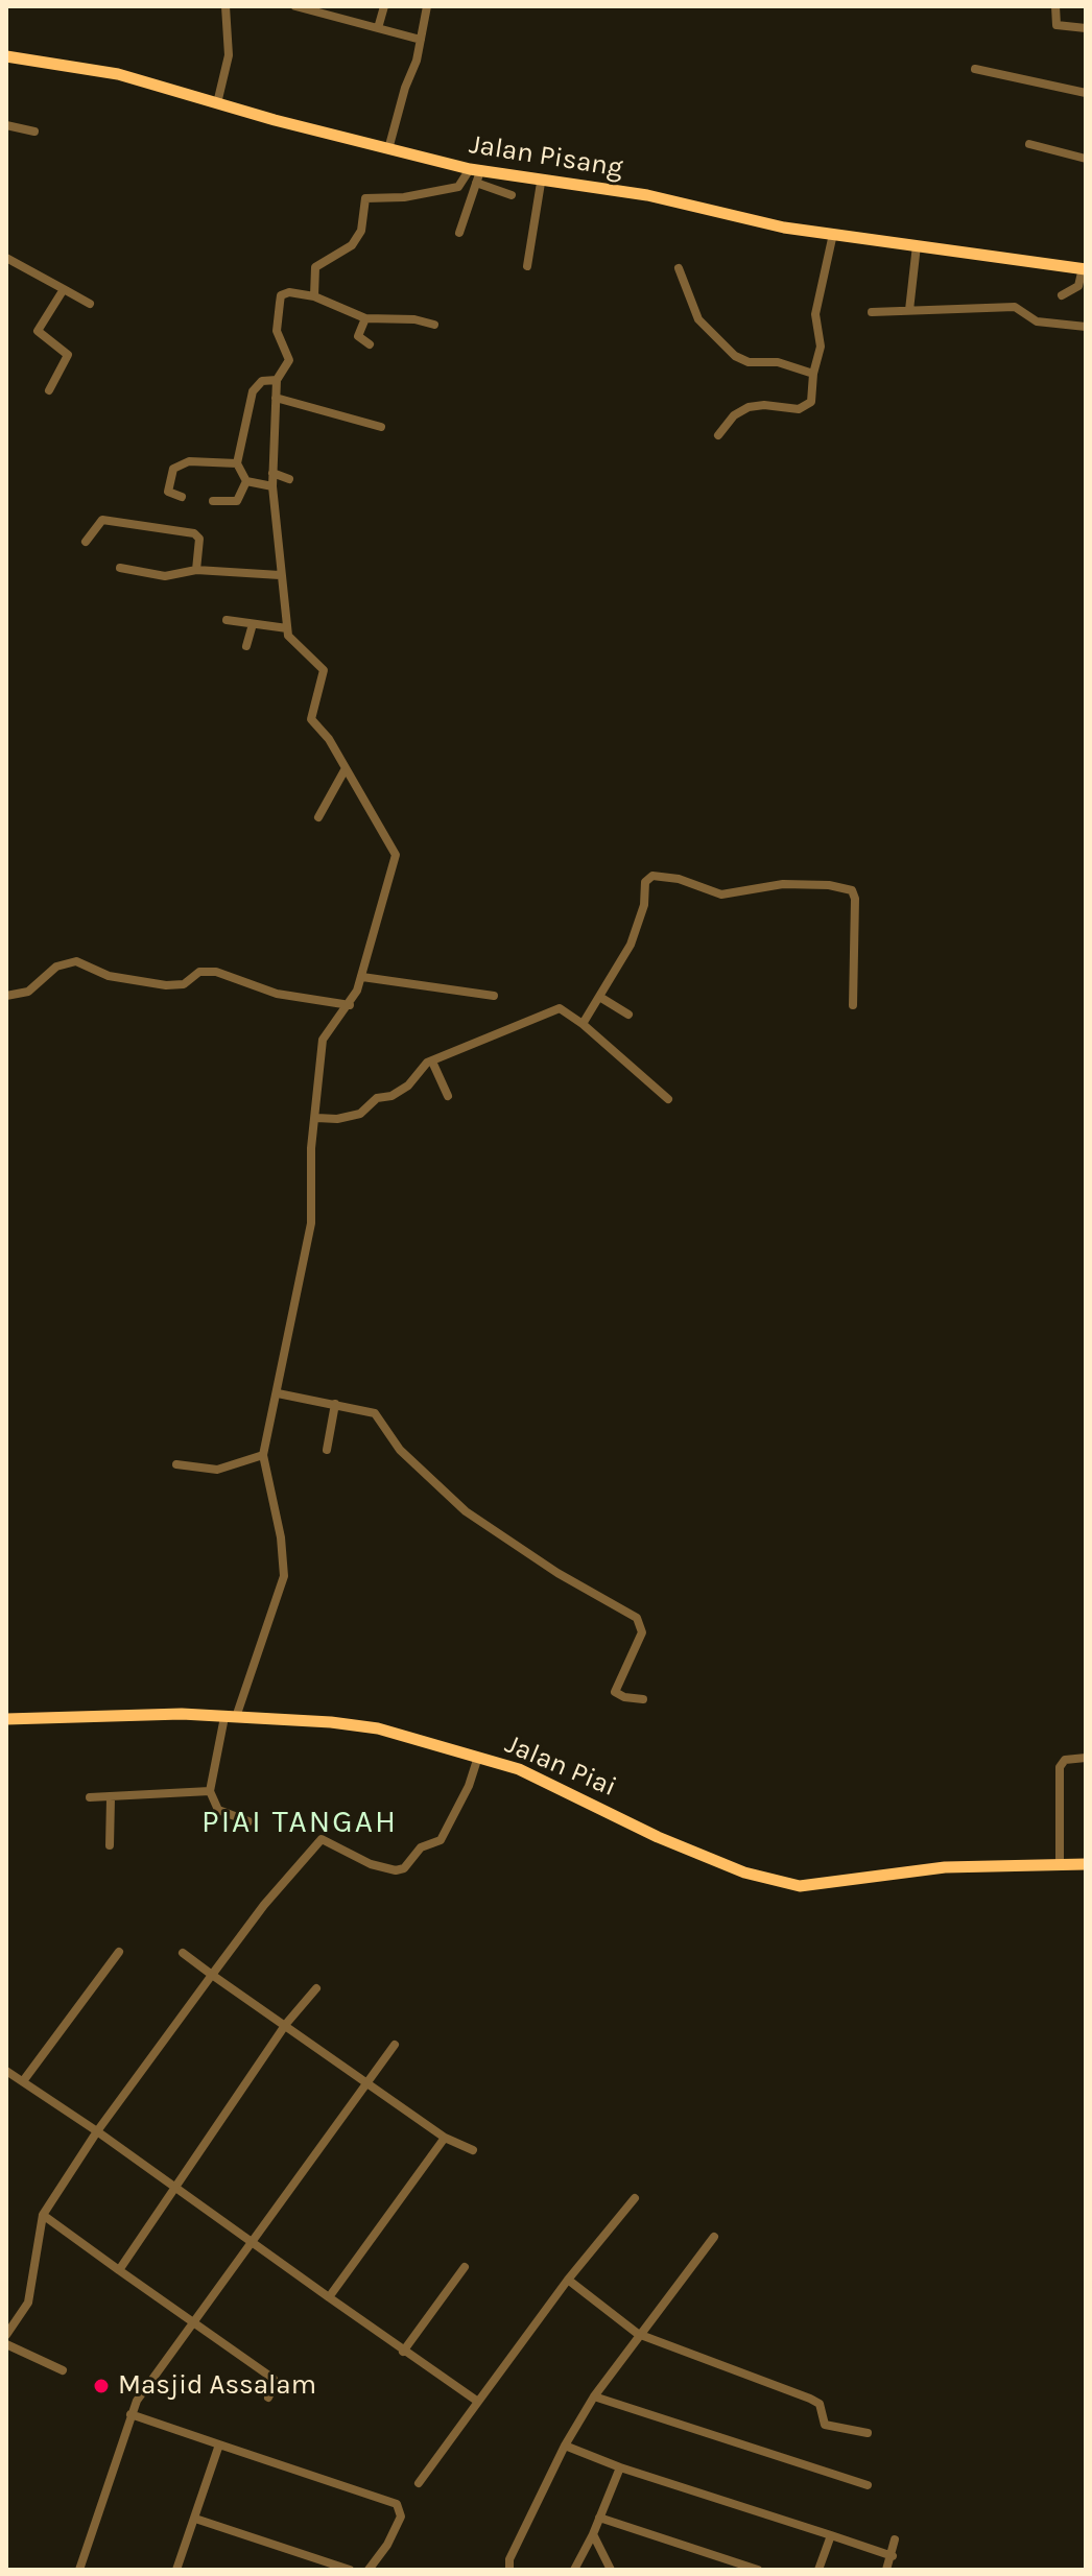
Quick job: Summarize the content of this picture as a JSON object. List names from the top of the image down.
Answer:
{
  "streets": {
    "street": ["Jalan Pisang", "Jalan Piai"]
  },
  "districts": ["PIAI TANGAH"],
  "places": ["Masjid Assalam"]
}
